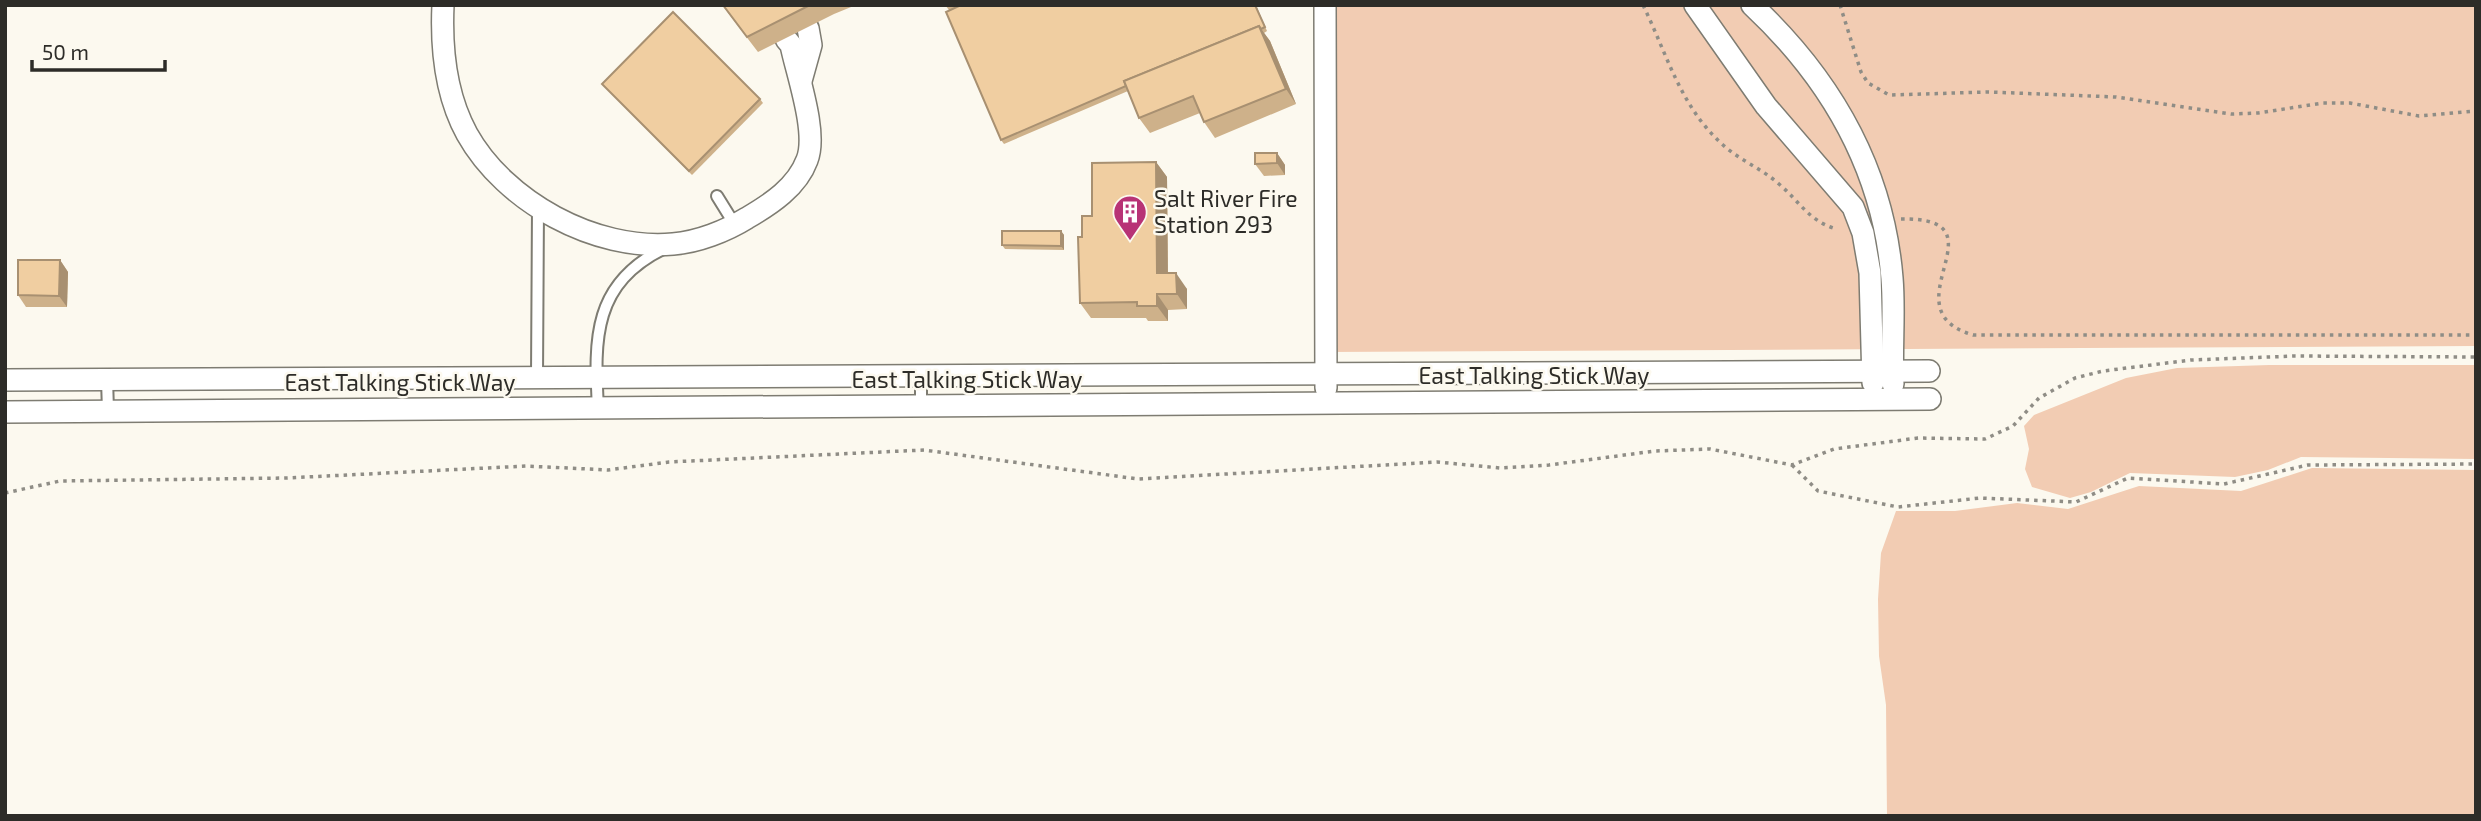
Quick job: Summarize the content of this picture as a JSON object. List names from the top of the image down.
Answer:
{
  "streets": {
    "street": ["East Talking Stick Way"]
  },
  "places": {
    "building": ["Salt River Fire Station 293"]
  },
  "scale_bar": "50 m"
}
